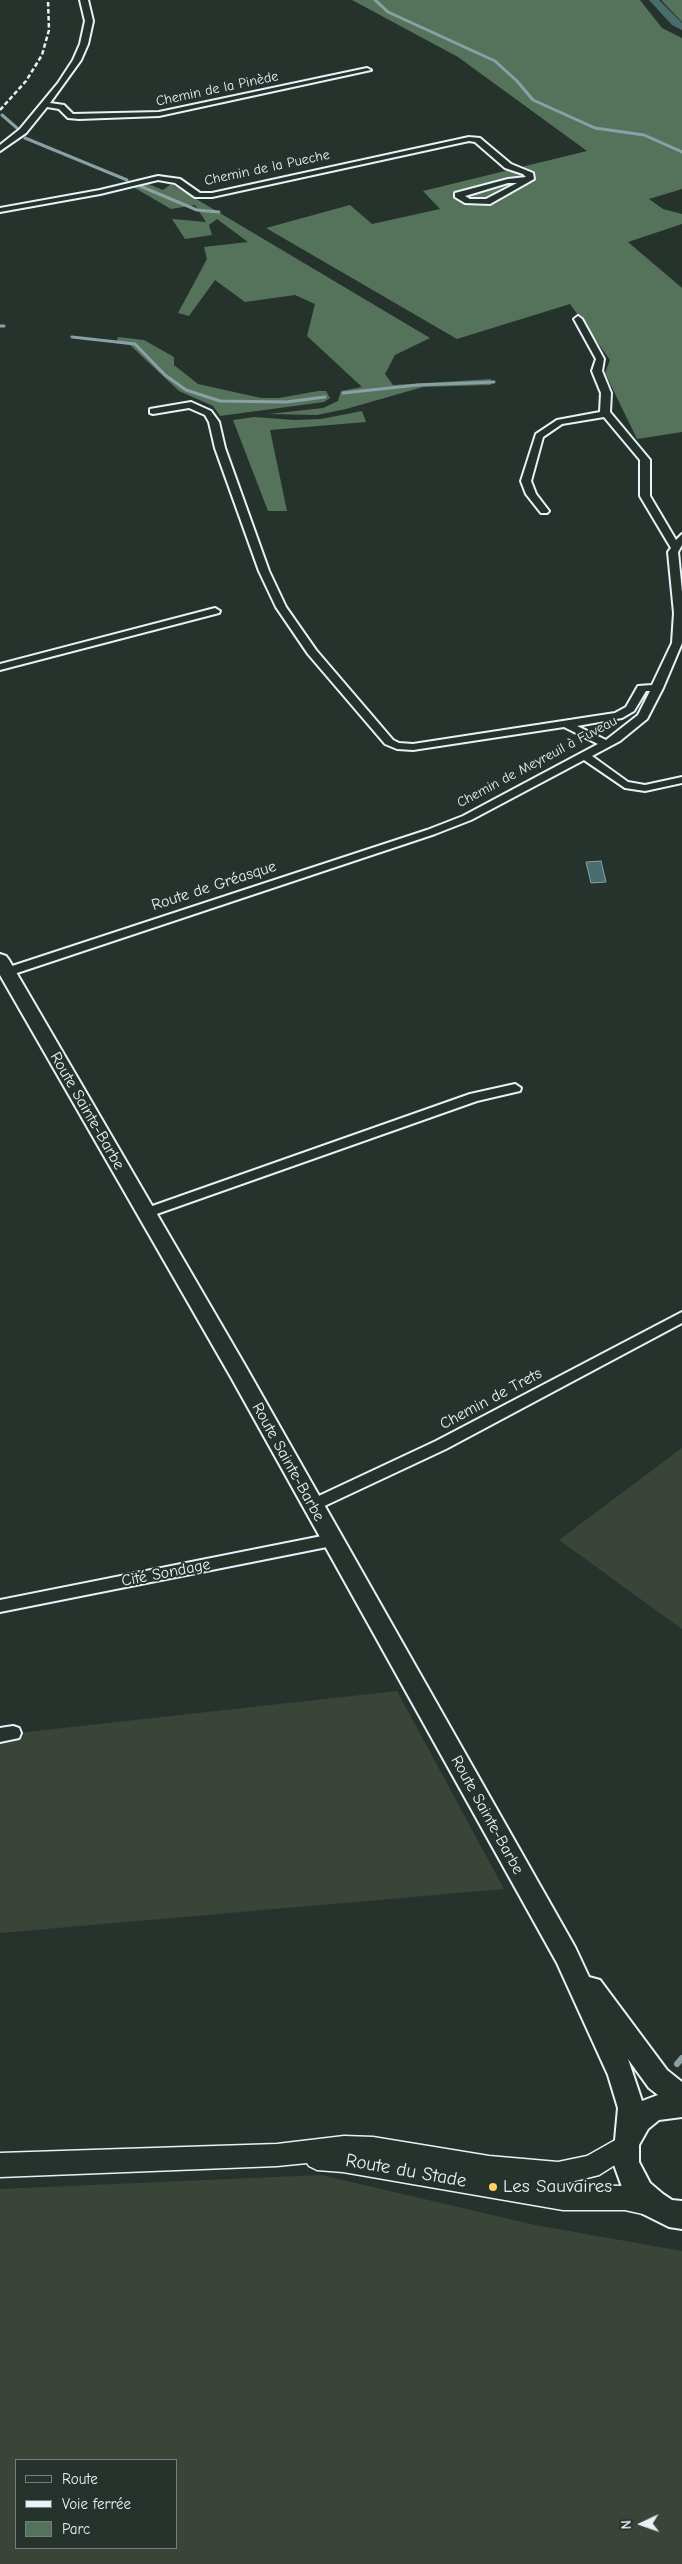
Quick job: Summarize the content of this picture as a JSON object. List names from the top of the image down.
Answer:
{
  "streets": {
    "main road": ["Route Sainte-Barbe"],
    "street": [
      "Chemin de la Pinède",
      "Chemin de la Pueche",
      "Chemin de Meyreuil à Fuveau",
      "Route de Gréasque",
      "Chemin de Trets",
      "Cité Sondage",
      "Route du Stade"
    ]
  },
  "crossings": [
    ["Chemin de Meyreuil à Fuveau", "Route de Gréasque"],
    ["Route de Gréasque", "Route Sainte-Barbe"],
    ["Route Sainte-Barbe", "Chemin de Trets"],
    ["Route Sainte-Barbe", "Cité Sondage"],
    ["Route Sainte-Barbe", "Route du Stade"]
  ],
  "places": ["Les Sauvaires"],
  "legend": ["Route", "Voie ferrée", "Parc"],
  "north": "left"
}
